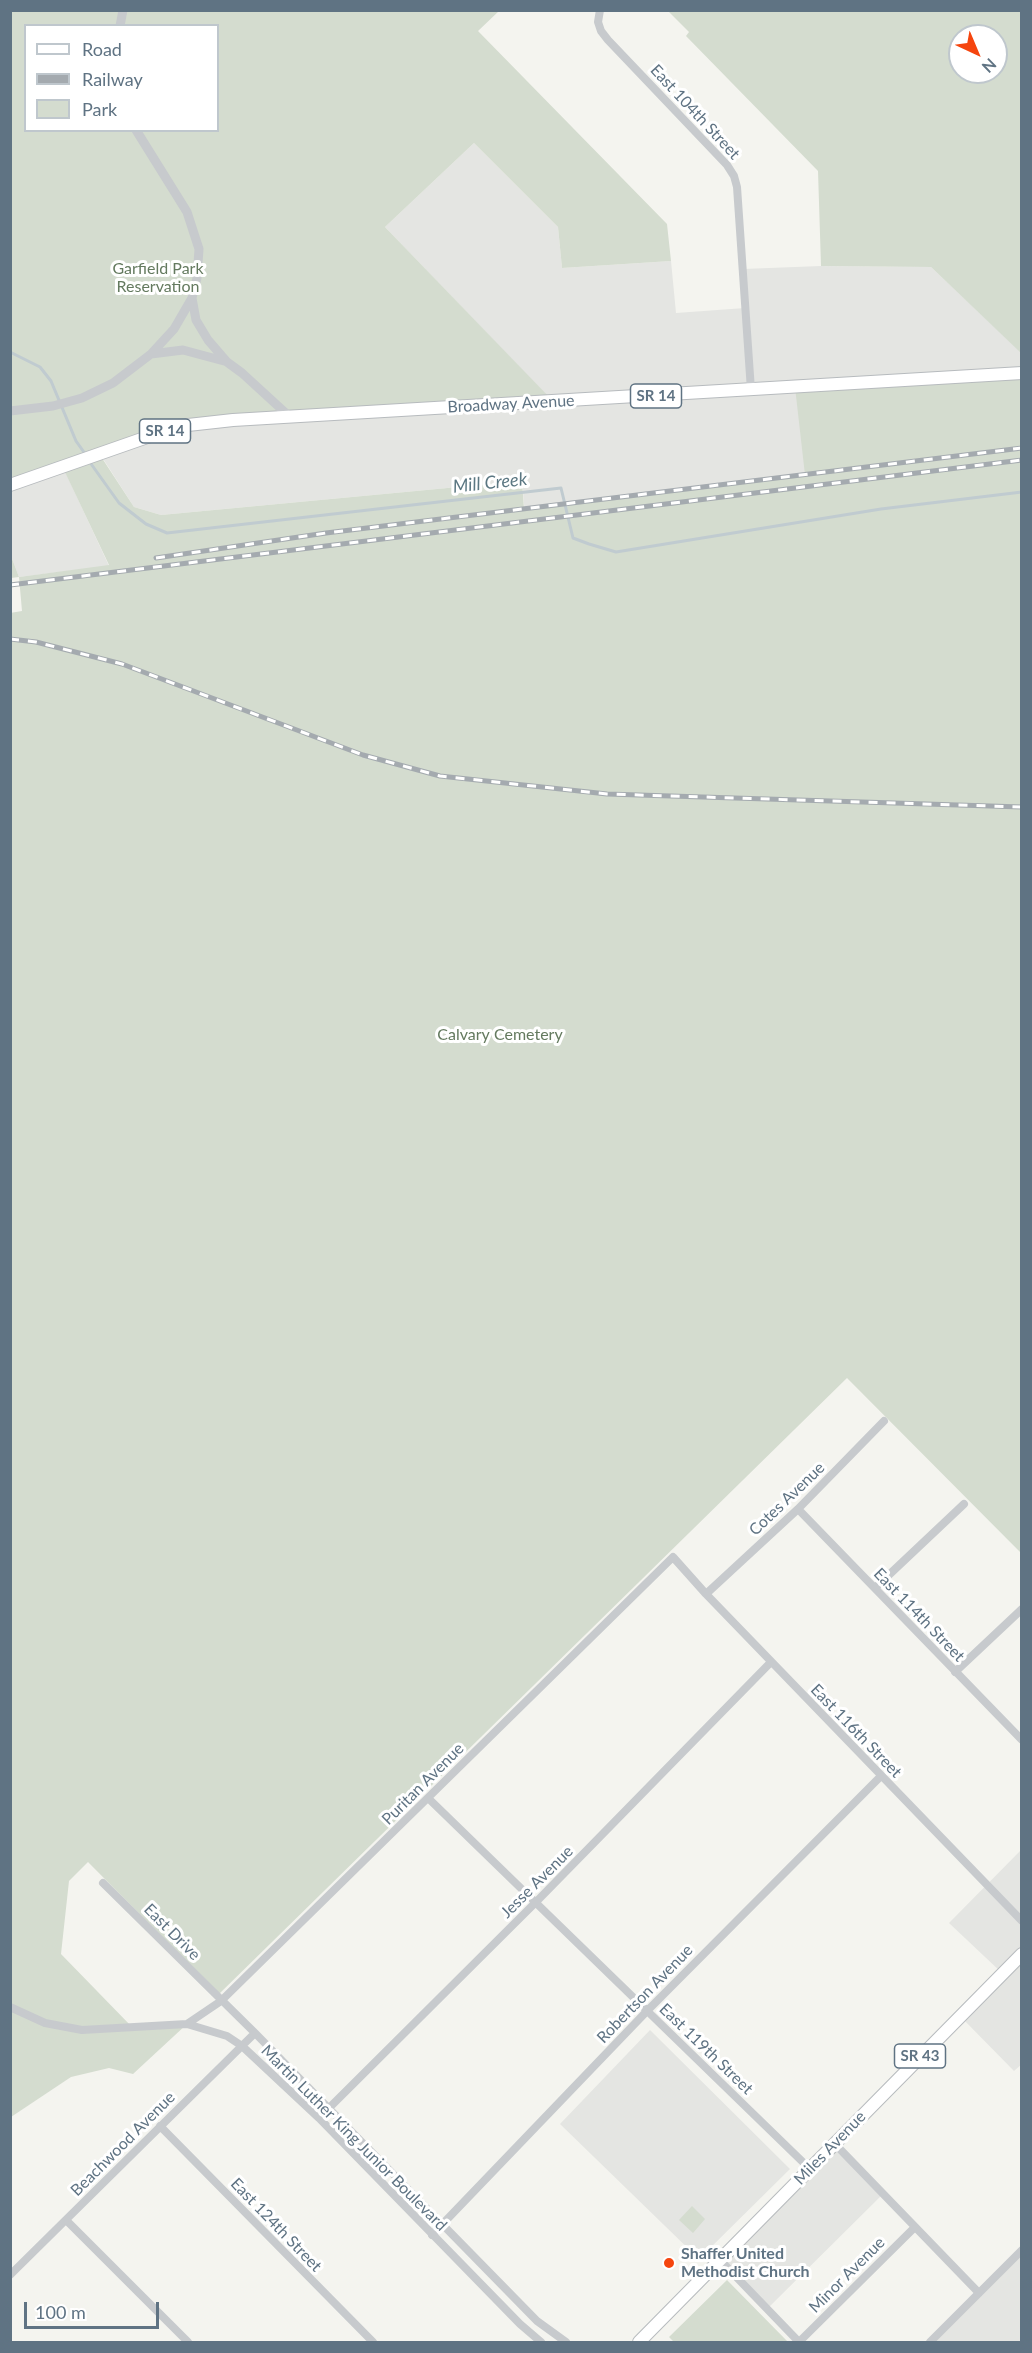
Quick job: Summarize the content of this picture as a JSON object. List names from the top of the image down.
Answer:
{
  "streets": {
    "main road": [
      "SR 14",
      "Broadway Avenue",
      "SR 43",
      "Miles Avenue"
    ],
    "street": [
      "East 104th Street",
      "Cotes Avenue",
      "East 114th Street",
      "East 116th Street",
      "Puritan Avenue",
      "Jesse Avenue",
      "East Drive",
      "Robertson Avenue",
      "East 119th Street",
      "Martin Luther King Junior Boulevard",
      "Beachwood Avenue",
      "East 124th Street",
      "Minor Avenue"
    ]
  },
  "crossings": [
    ["East 104th Street", "Broadway Avenue"],
    ["Cotes Avenue", "East 114th Street"],
    ["Cotes Avenue", "East 116th Street"],
    ["East 116th Street", "Puritan Avenue"],
    ["East 116th Street", "Jesse Avenue"],
    ["East 116th Street", "Robertson Avenue"],
    ["Puritan Avenue", "East Drive"],
    ["Puritan Avenue", "East 119th Street"],
    ["Puritan Avenue", "Martin Luther King Junior Boulevard"],
    ["Jesse Avenue", "East 119th Street"],
    ["Jesse Avenue", "Martin Luther King Junior Boulevard"],
    ["East Drive", "Martin Luther King Junior Boulevard"],
    ["Robertson Avenue", "East 119th Street"],
    ["Robertson Avenue", "Martin Luther King Junior Boulevard"],
    ["East 119th Street", "Miles Avenue"],
    ["Martin Luther King Junior Boulevard", "Beachwood Avenue"],
    ["Beachwood Avenue", "East 124th Street"]
  ],
  "water": ["Mill Creek"],
  "parks": ["Garfield Park Reservation", "Calvary Cemetery"],
  "places": ["Shaffer United Methodist Church"],
  "legend": ["Road", "Railway", "Park"],
  "scale_bar": "100 m",
  "north": "bottom right"
}
